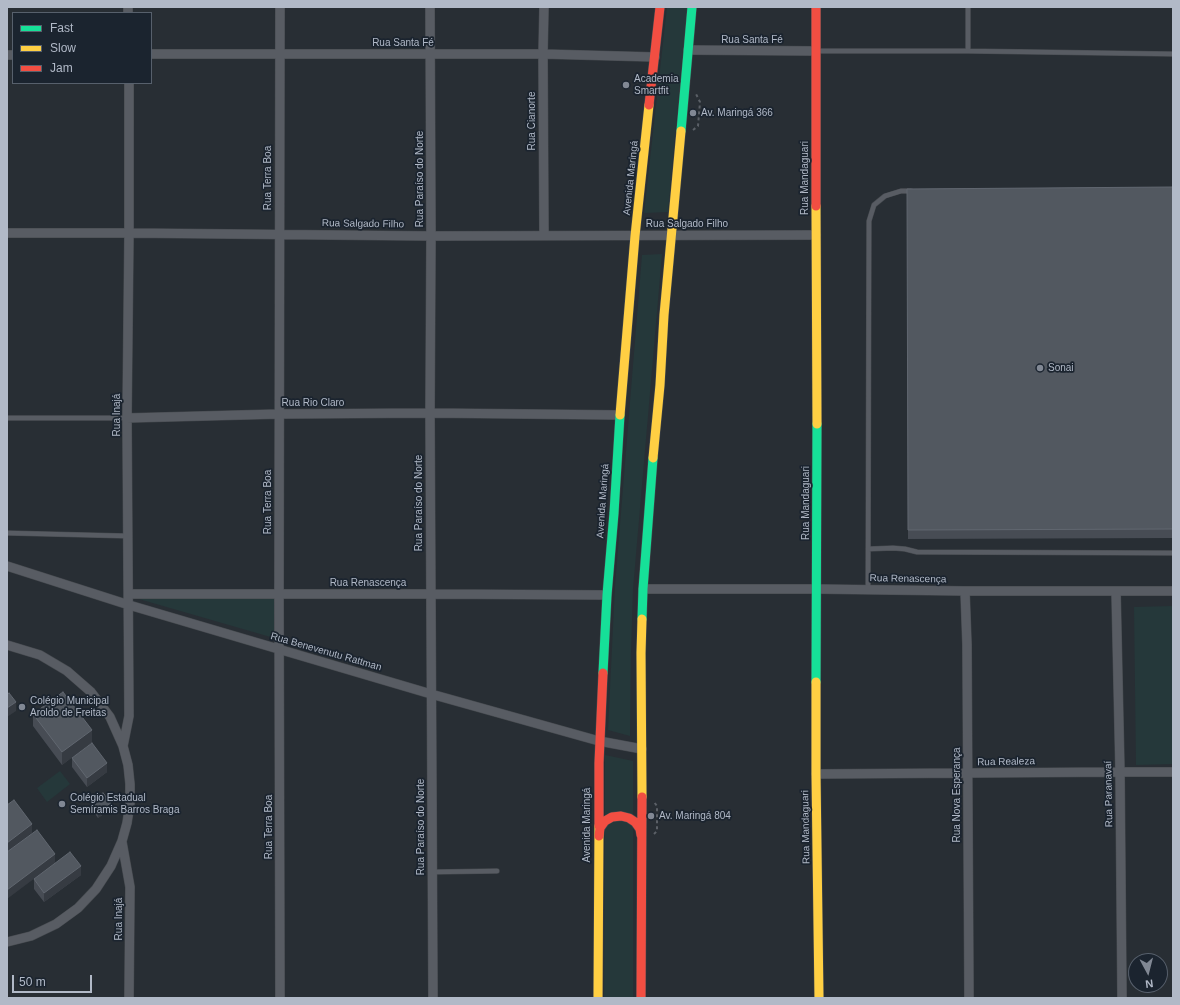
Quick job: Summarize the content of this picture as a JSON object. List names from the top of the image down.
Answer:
{
  "streets": {
    "main road": ["Avenida Maringá", "Rua Mandaguari"],
    "street": [
      "Rua Santa Fé",
      "Rua Cianorte",
      "Rua Terra Boa",
      "Rua Paraíso do Norte",
      "Rua Salgado Filho",
      "Rua Rio Claro",
      "Rua Inajá",
      "Rua Renascença",
      "Rua Benevenutu Rattman",
      "Rua Realeza",
      "Rua Paranavaí",
      "Rua Nova Esperança"
    ]
  },
  "crossings": [
    ["Rua Santa Fé", "Rua Cianorte"],
    ["Rua Santa Fé", "Rua Terra Boa"],
    ["Rua Santa Fé", "Avenida Maringá"],
    ["Rua Santa Fé", "Rua Mandaguari"],
    ["Rua Santa Fé", "Rua Paraíso do Norte"],
    ["Rua Cianorte", "Rua Salgado Filho"],
    ["Rua Terra Boa", "Rua Salgado Filho"],
    ["Rua Terra Boa", "Rua Rio Claro"],
    ["Rua Terra Boa", "Rua Renascença"],
    ["Rua Terra Boa", "Rua Benevenutu Rattman"],
    ["Avenida Maringá", "Rua Salgado Filho"],
    ["Avenida Maringá", "Rua Rio Claro"],
    ["Avenida Maringá", "Rua Renascença"],
    ["Avenida Maringá", "Rua Benevenutu Rattman"],
    ["Rua Mandaguari", "Rua Salgado Filho"],
    ["Rua Mandaguari", "Rua Renascença"],
    ["Rua Mandaguari", "Rua Realeza"],
    ["Rua Paraíso do Norte", "Rua Salgado Filho"],
    ["Rua Paraíso do Norte", "Rua Rio Claro"],
    ["Rua Paraíso do Norte", "Rua Renascença"],
    ["Rua Paraíso do Norte", "Rua Benevenutu Rattman"],
    ["Rua Salgado Filho", "Rua Inajá"],
    ["Rua Rio Claro", "Rua Inajá"],
    ["Rua Inajá", "Rua Renascença"],
    ["Rua Inajá", "Rua Benevenutu Rattman"],
    ["Rua Renascença", "Rua Paranavaí"],
    ["Rua Renascença", "Rua Nova Esperança"],
    ["Rua Realeza", "Rua Paranavaí"],
    ["Rua Realeza", "Rua Nova Esperança"]
  ],
  "places": [
    "Academia Smartfit",
    "Av. Maringá 366",
    "Sonai",
    "Colégio Municipal Aroldo de Freitas",
    "Colégio Estadual Semíramis Barros Braga",
    "Av. Maringá 804"
  ],
  "legend": ["Fast", "Slow", "Jam"],
  "scale_bar": "50 m",
  "north": "bottom"
}
